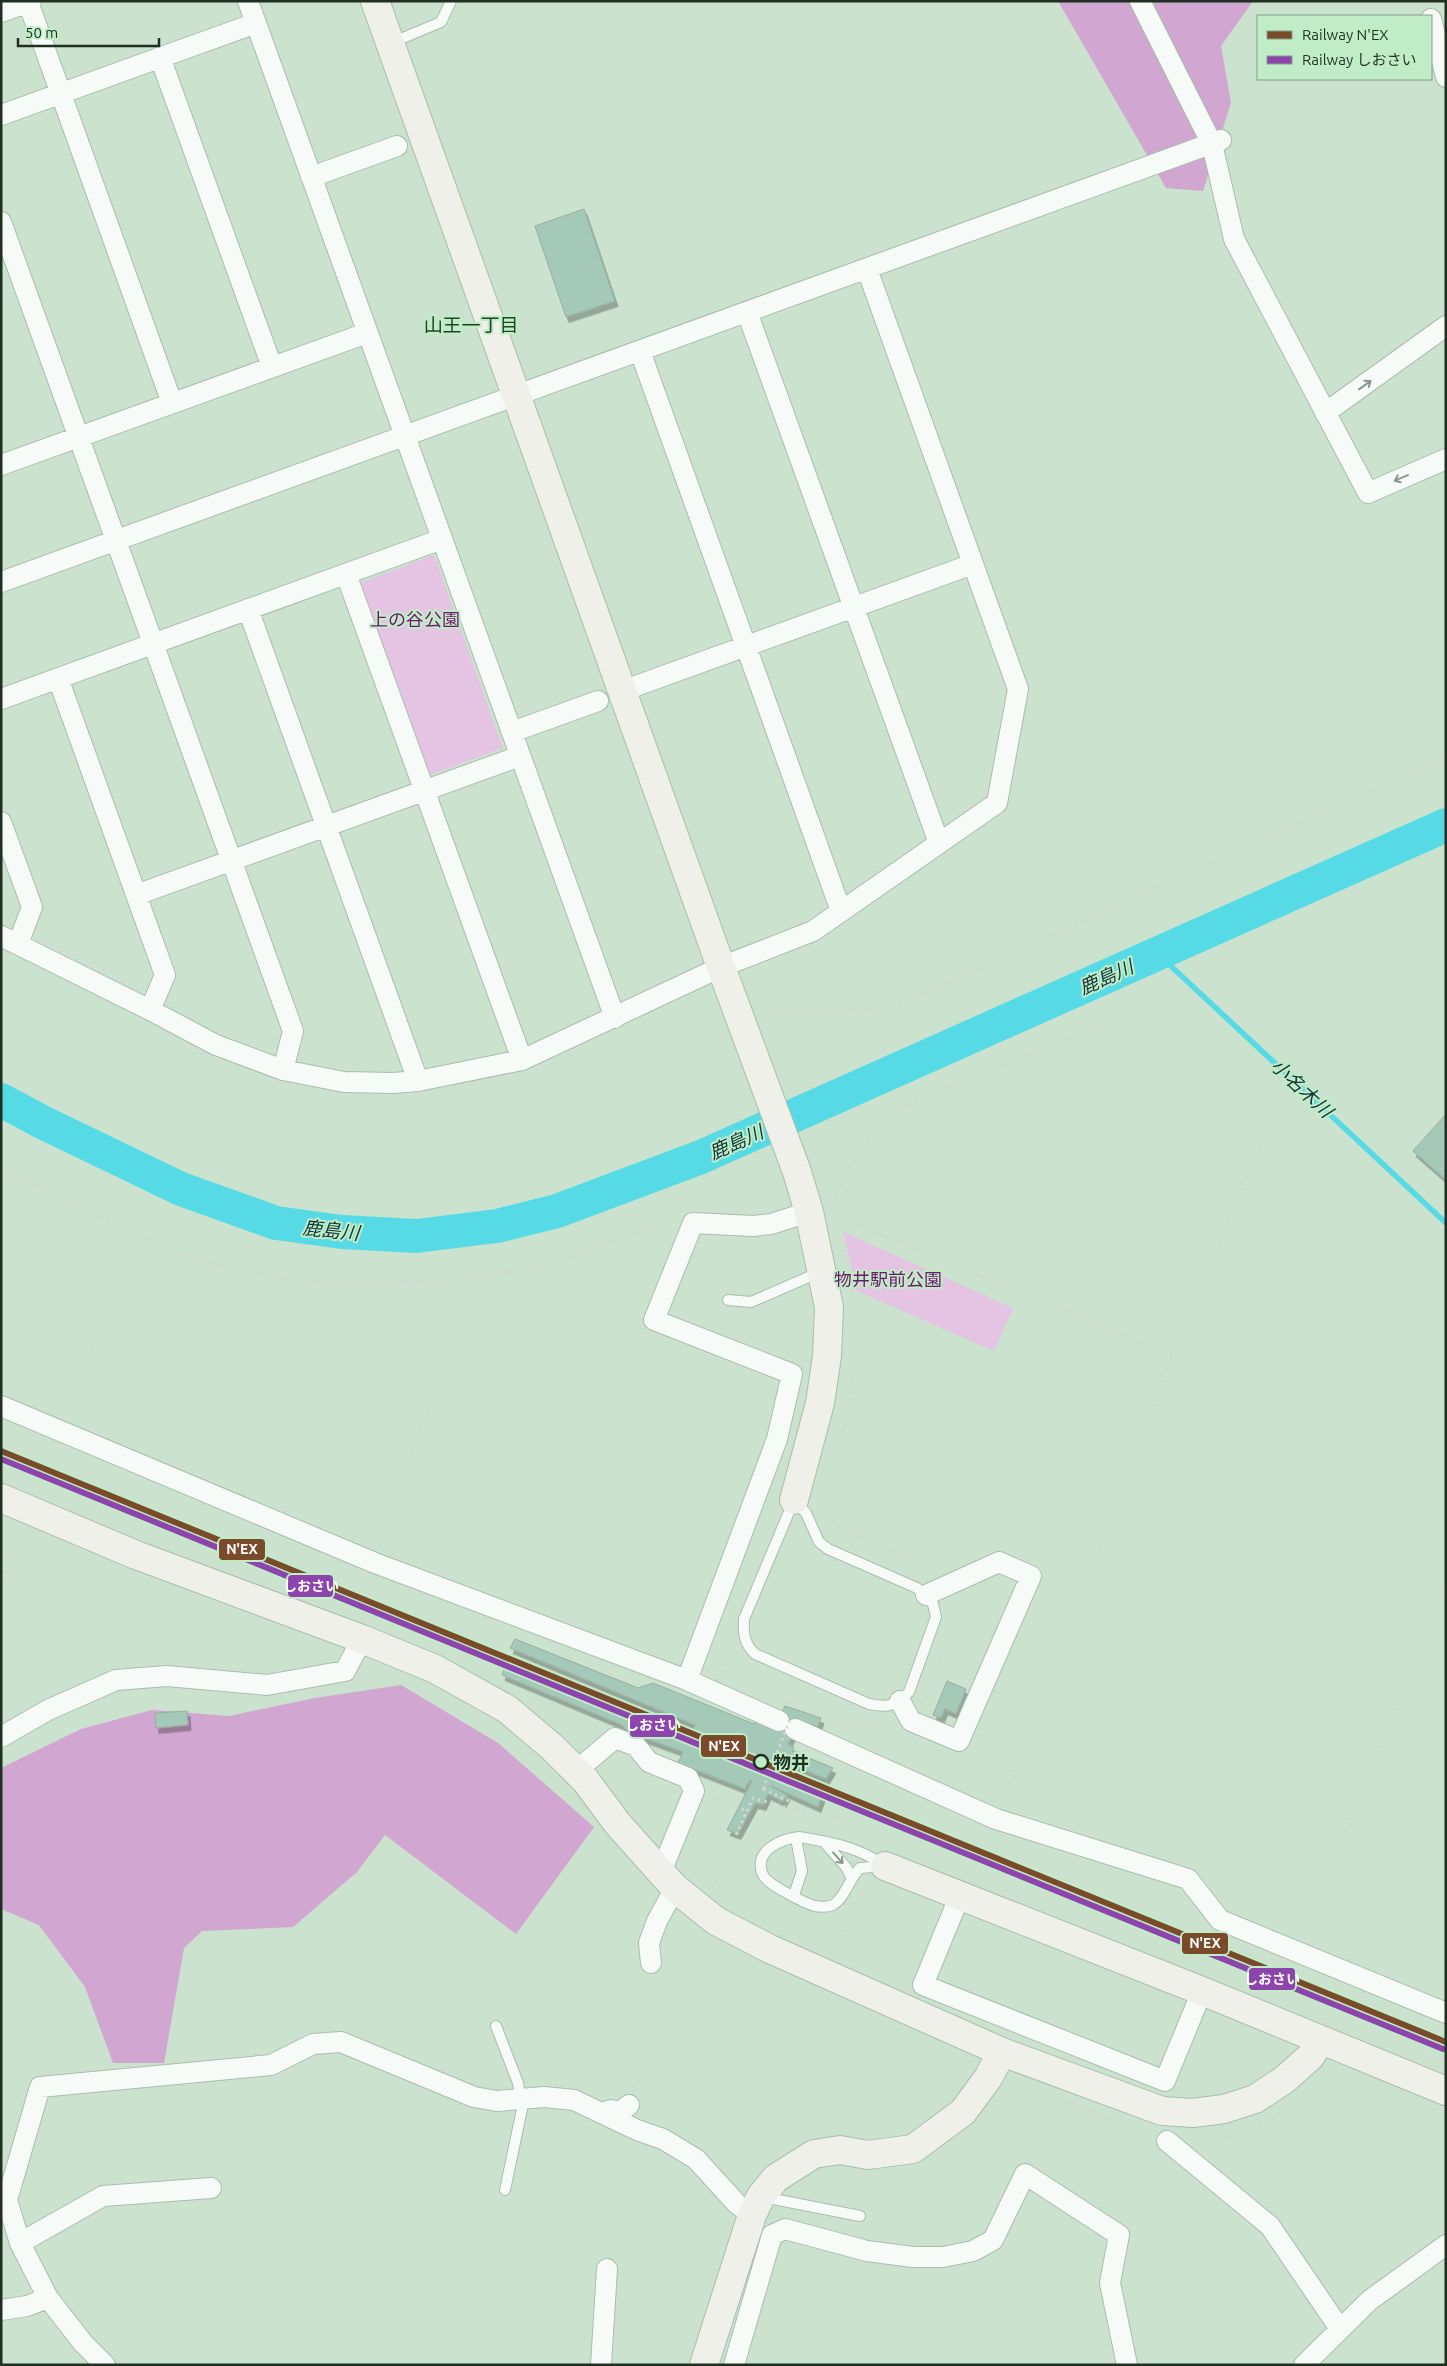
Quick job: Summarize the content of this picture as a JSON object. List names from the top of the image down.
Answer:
{
  "districts": ["山王一丁目"],
  "water": ["鹿島川", "小名木川"],
  "parks": ["上の谷公園", "物井駅前公園"],
  "places": ["物井"],
  "lines": ["rail line N'EX", "rail line しおさい"],
  "legend": ["Railway N'EX", "Railway しおさい"],
  "scale_bar": "50 m"
}
